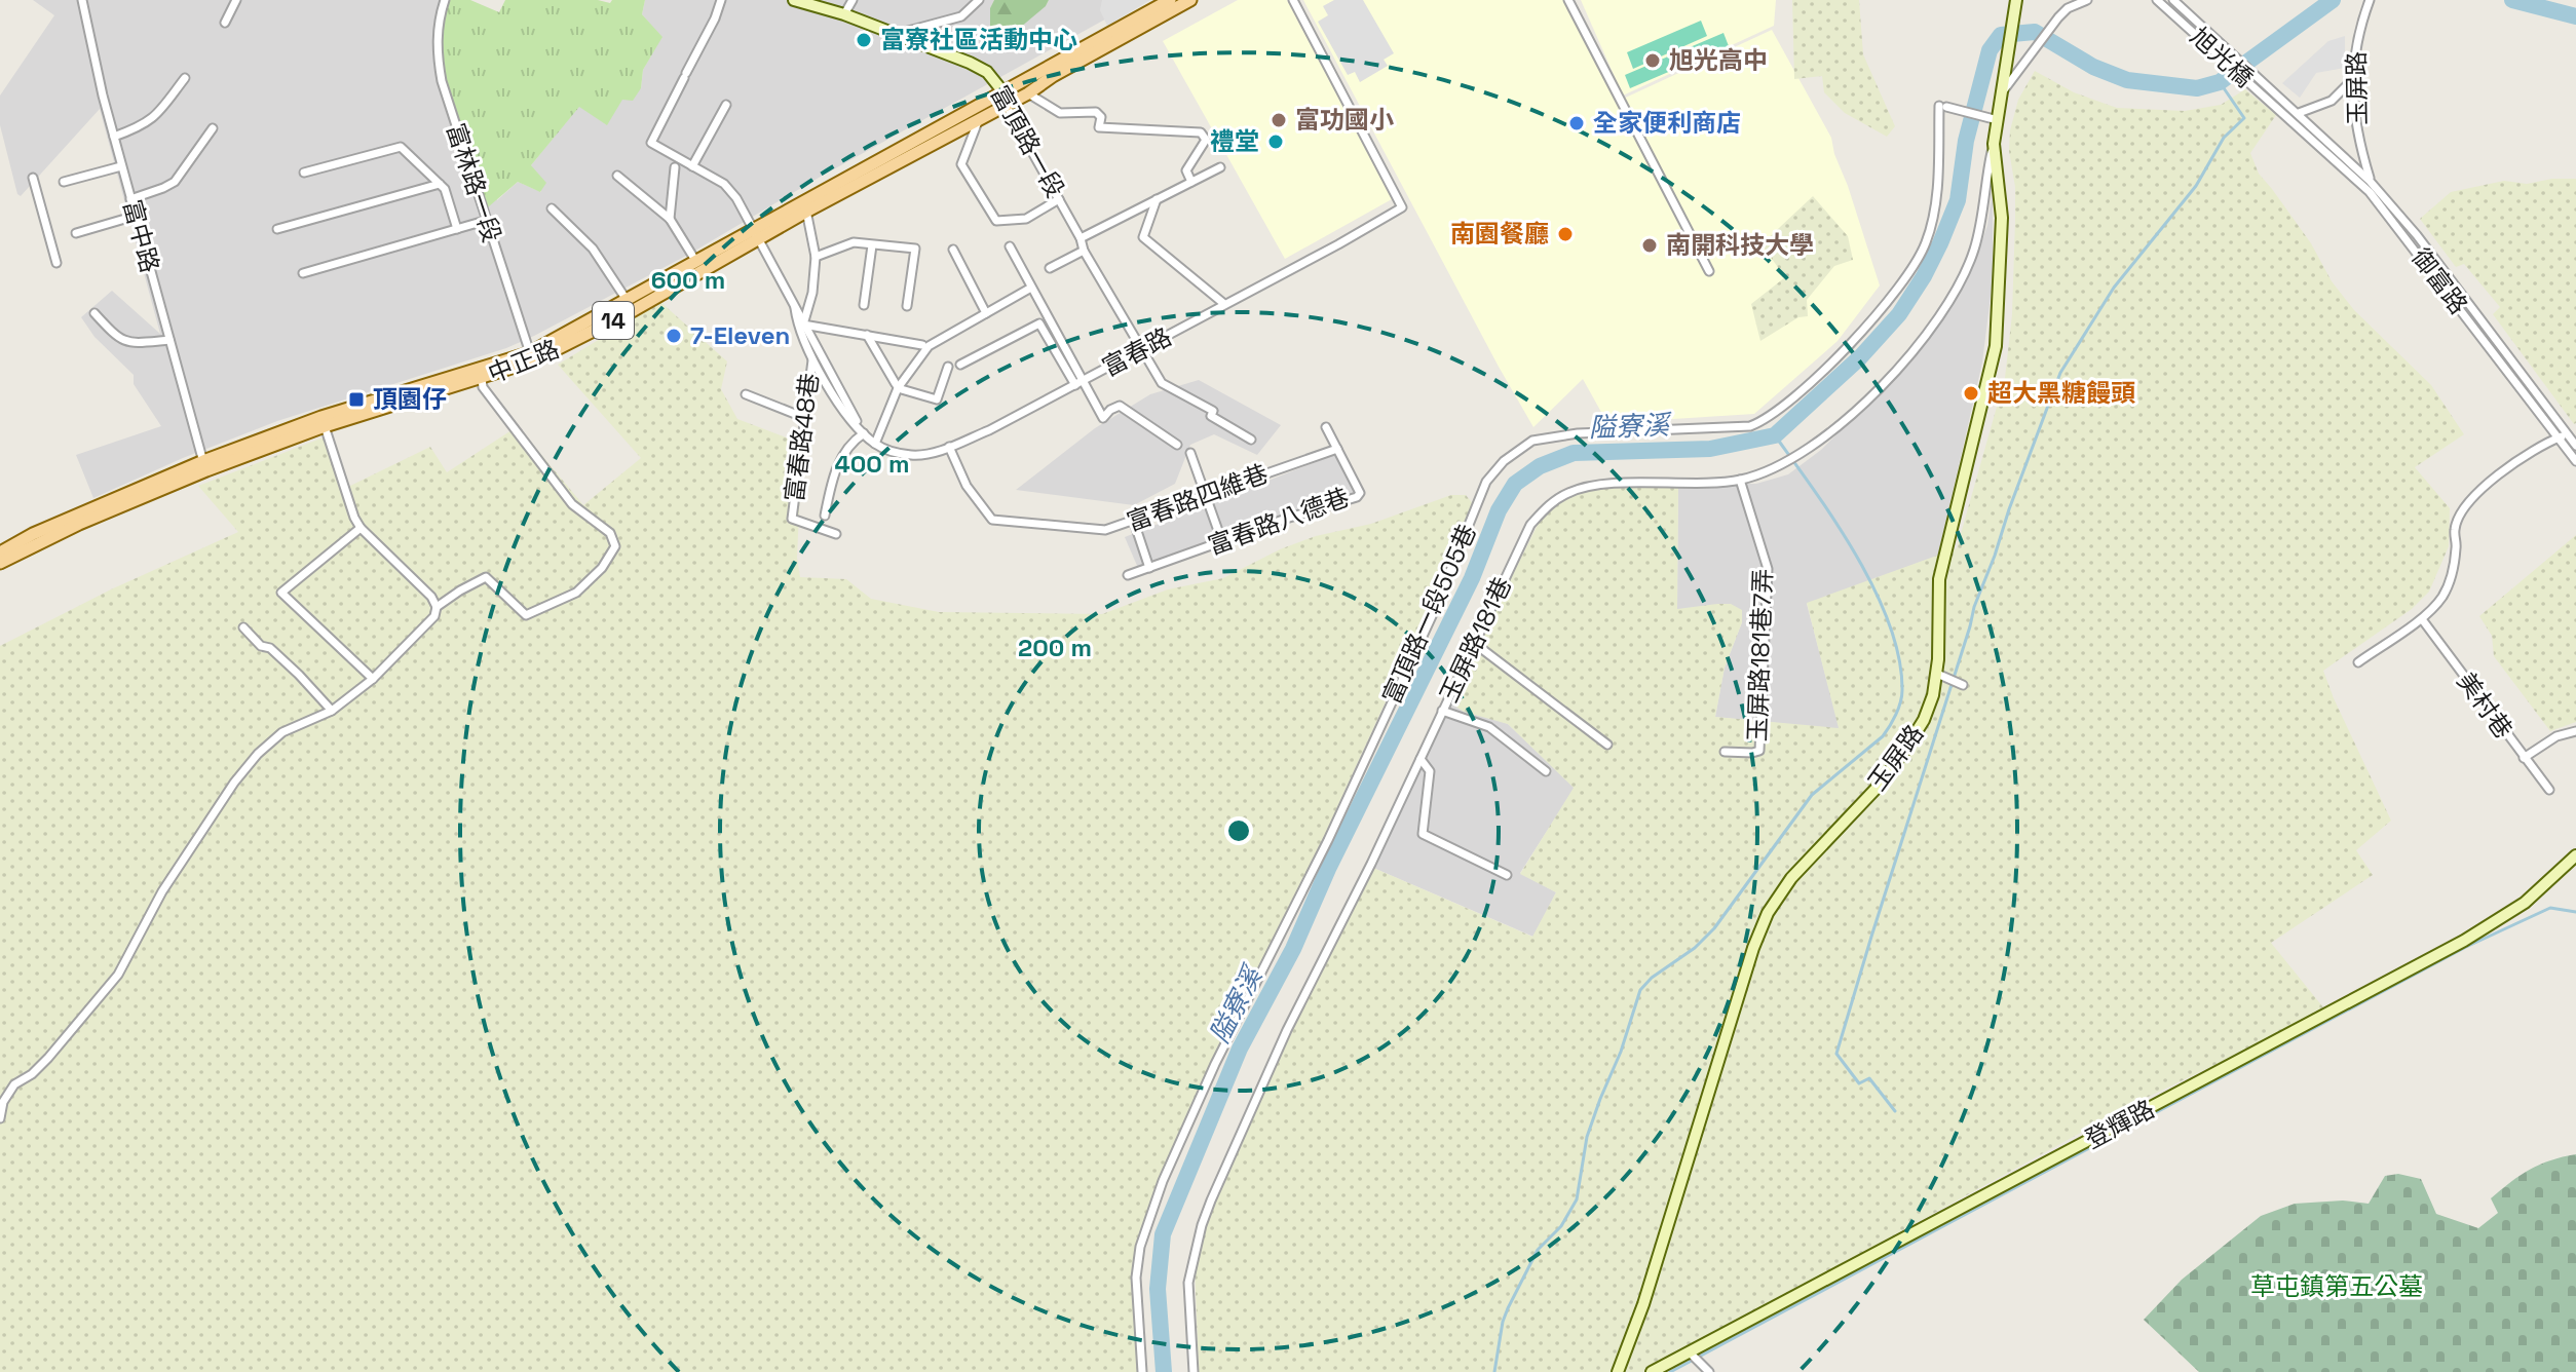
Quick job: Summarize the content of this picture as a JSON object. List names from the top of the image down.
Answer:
{
  "streets": {
    "main road": ["14", "中正路"],
    "street": [
      "旭光橋",
      "玉屏路",
      "富頂路一段",
      "富林路一段",
      "富中路",
      "御富路",
      "富春路",
      "富春路48巷",
      "富春路四維巷",
      "富春路八德巷",
      "富頂路一段505巷",
      "玉屏路181巷",
      "玉屏路181巷7弄",
      "美村巷",
      "登輝路"
    ]
  },
  "crossings": [
    ["旭光橋", "御富路"],
    ["玉屏路", "御富路"],
    ["玉屏路", "富頂路一段505巷"],
    ["玉屏路", "玉屏路181巷"],
    ["富頂路一段", "富春路"],
    ["富頂路一段", "中正路"],
    ["富林路一段", "中正路"],
    ["富中路", "中正路"],
    ["富春路", "中正路"],
    ["富春路", "富春路48巷"],
    ["富春路", "富春路四維巷"],
    ["富春路四維巷", "富春路八德巷"],
    ["玉屏路181巷", "玉屏路181巷7弄"]
  ],
  "water": ["隘寮溪"],
  "parks": ["草屯鎮第五公墓"],
  "places": {
    "other": [
      "富寮社區活動中心",
      "旭光高中",
      "富功國小",
      "全家便利商店",
      "禮堂",
      "南園餐廳",
      "南開科技大學",
      "7-Eleven",
      "超大黑糖饅頭"
    ],
    "transit": ["頂園仔"]
  },
  "rings": ["600 m", "400 m", "200 m"]
}
